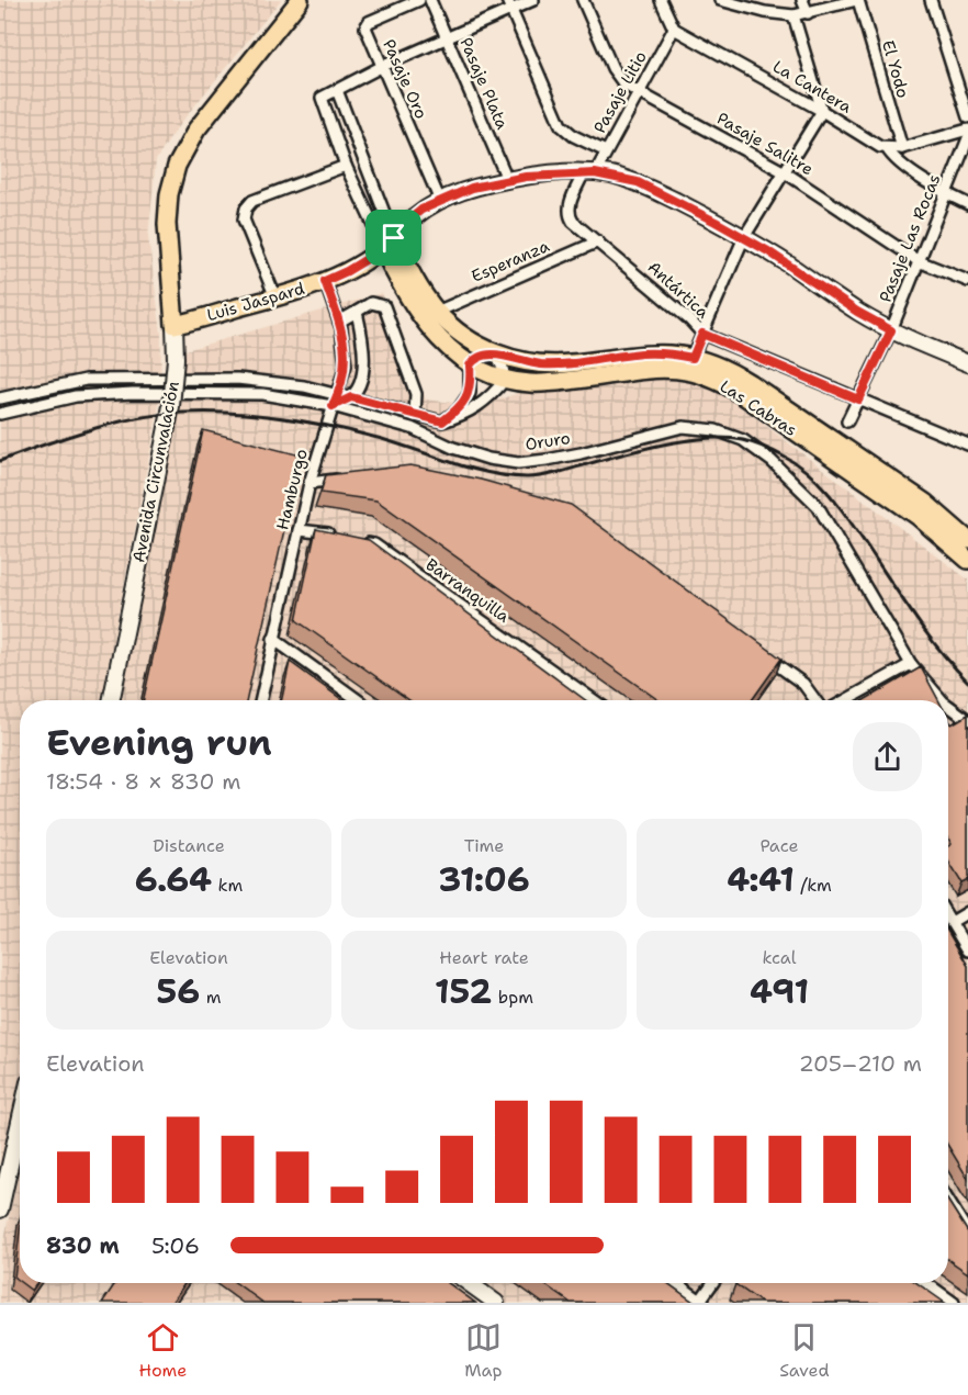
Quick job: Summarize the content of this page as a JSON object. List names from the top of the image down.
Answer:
{
  "streets": {
    "main road": ["Luis Jaspard", "Las Cabras", "Avenida Circunvalación"],
    "street": [
      "El Yodo",
      "Pasaje Oro",
      "Pasaje Plata",
      "La Cantera",
      "Pasaje Litio",
      "Pasaje Salitre",
      "Pasaje Las Rocas",
      "Esperanza",
      "Antártica",
      "Oruro",
      "Hamburgo",
      "Barranquilla"
    ]
  },
  "crossings": [
    ["El Yodo", "La Cantera"],
    ["Pasaje Oro", "Luis Jaspard"],
    ["Pasaje Plata", "Luis Jaspard"],
    ["La Cantera", "Pasaje Litio"],
    ["Pasaje Litio", "Pasaje Salitre"],
    ["Pasaje Litio", "Antártica"],
    ["Pasaje Litio", "Luis Jaspard"],
    ["Pasaje Salitre", "Pasaje Las Rocas"],
    ["Pasaje Las Rocas", "Antártica"],
    ["Pasaje Las Rocas", "Luis Jaspard"],
    ["Esperanza", "Antártica"],
    ["Esperanza", "Las Cabras"],
    ["Antártica", "Luis Jaspard"],
    ["Luis Jaspard", "Las Cabras"],
    ["Luis Jaspard", "Avenida Circunvalación"],
    ["Luis Jaspard", "Hamburgo"],
    ["Oruro", "Hamburgo"]
  ],
  "page": {
    "heading": ["Evening run", "18:54 · 8 × 830 m"],
    "stats": [
      ["Distance", "6.64 km"],
      ["Time", "31:06"],
      ["Pace", "4:41 /km"],
      ["Elevation", "56 m"],
      ["Heart rate", "152 bpm"],
      ["kcal", "491"]
    ],
    "chart": ["Elevation", "205–210 m"],
    "list": [
      {
        "name": "830 m",
        "note": "5:06"
      }
    ],
    "tabs": ["Home", "Map", "Saved"]
  }
}
